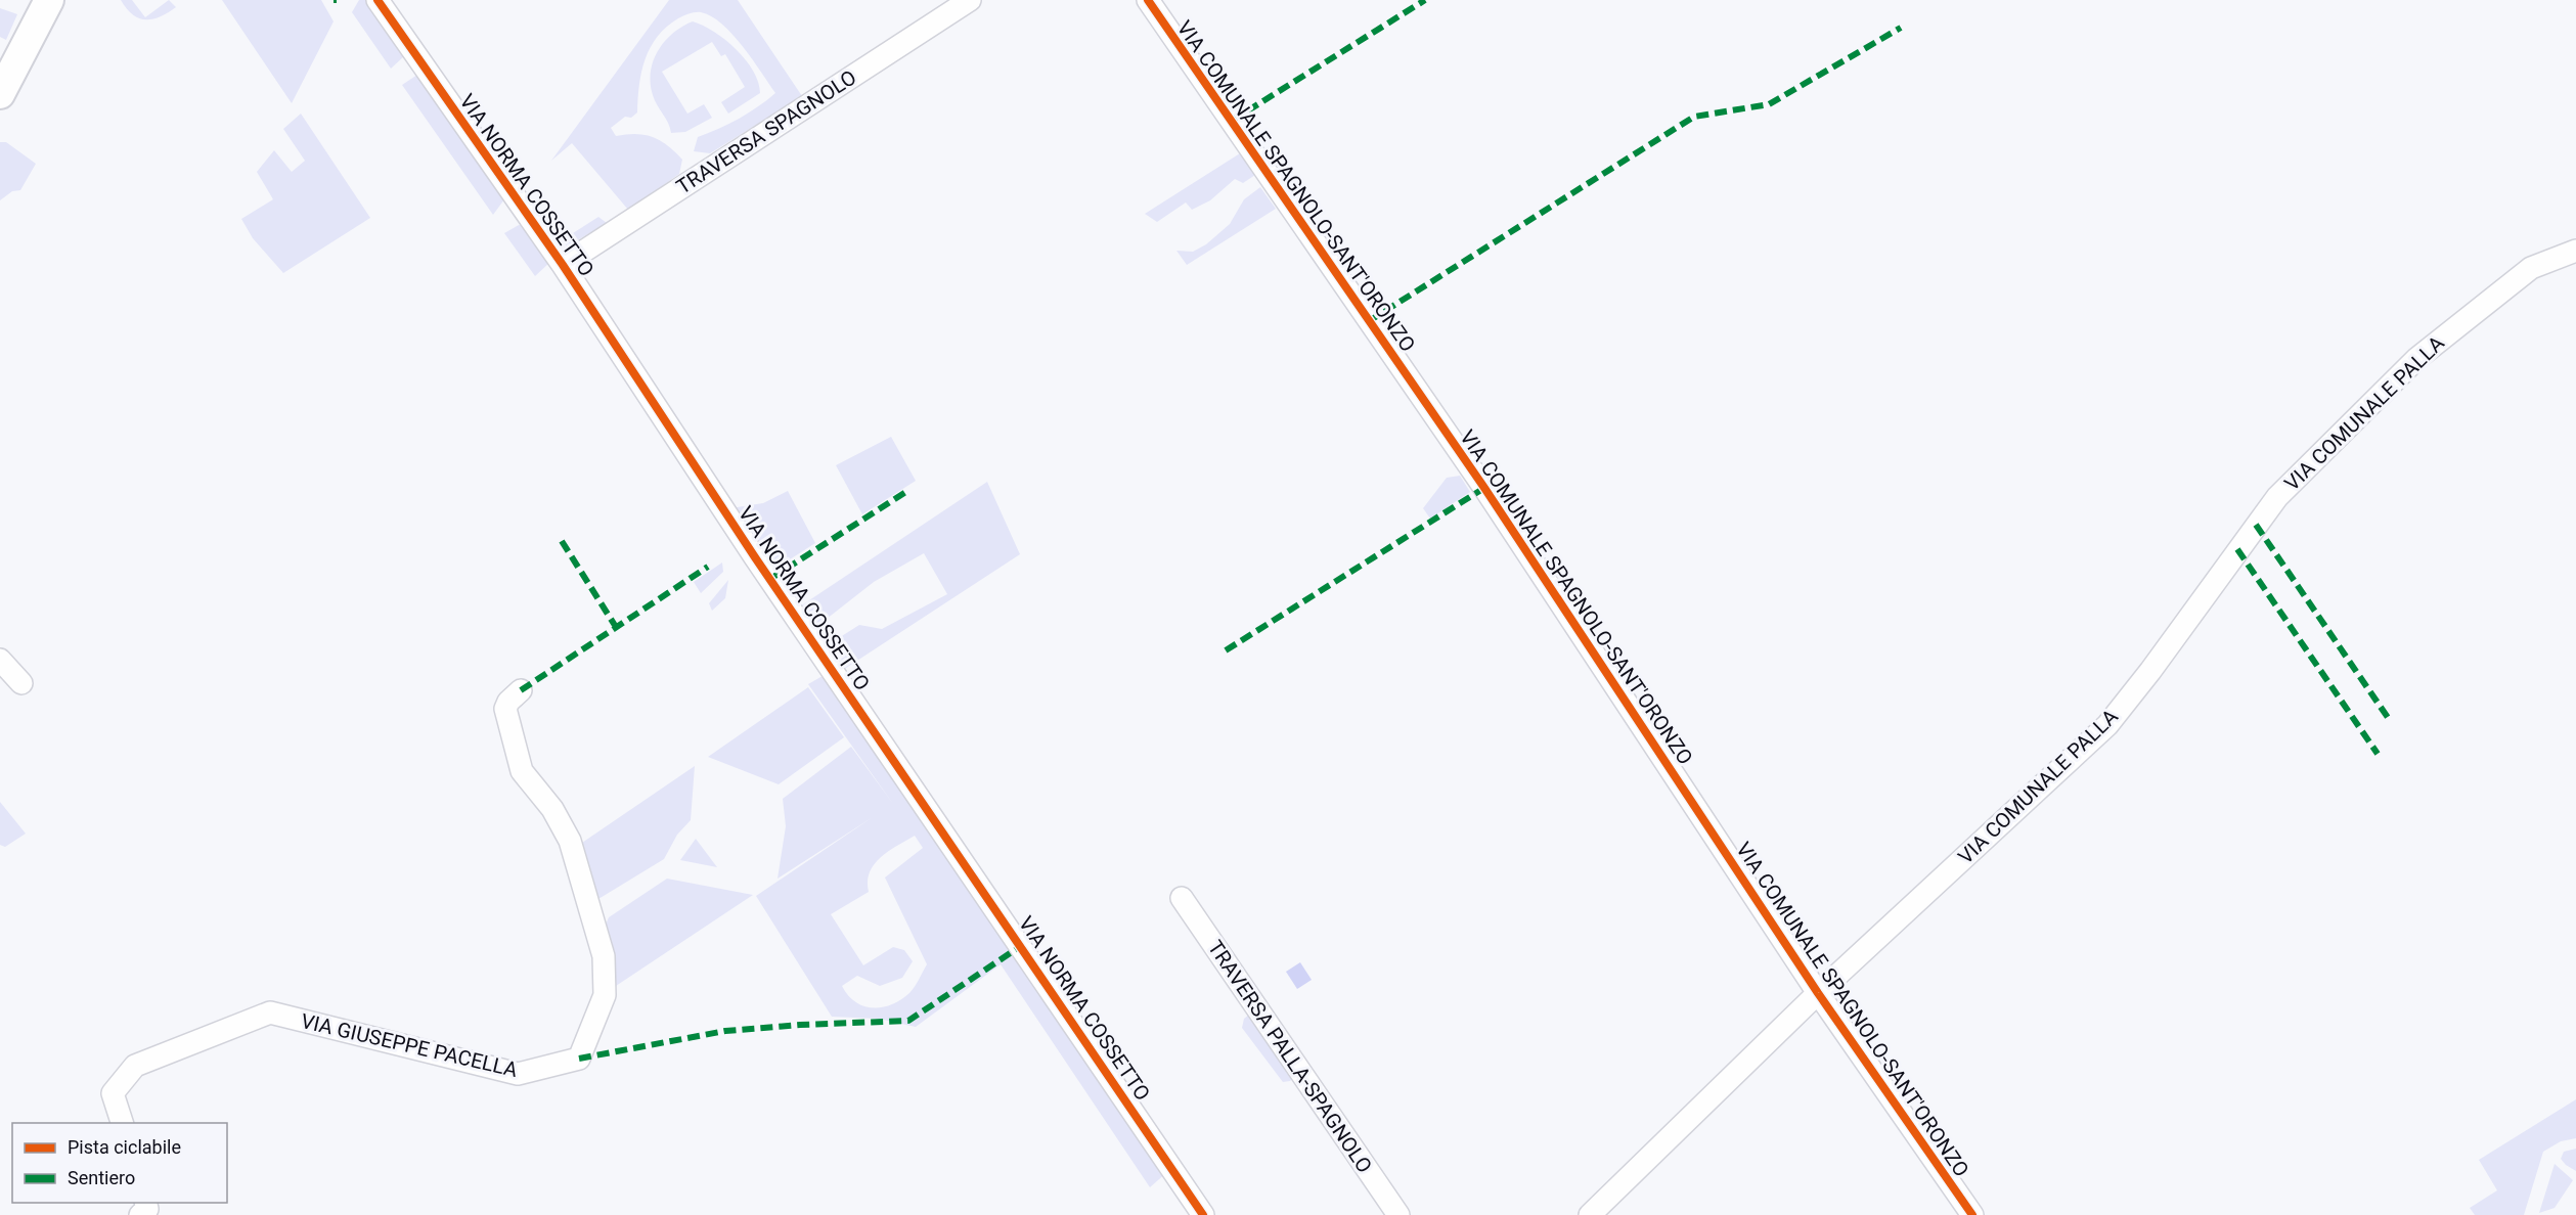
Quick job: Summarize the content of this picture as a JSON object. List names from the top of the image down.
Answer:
{
  "streets": {
    "street": [
      "TRAVERSA SPAGNOLO",
      "VIA NORMA COSSETTO",
      "VIA COMUNALE SPAGNOLO-SANT'ORONZO",
      "VIA COMUNALE PALLA",
      "VIA GIUSEPPE PACELLA",
      "TRAVERSA PALLA-SPAGNOLO"
    ]
  },
  "crossings": [
    ["TRAVERSA SPAGNOLO", "VIA NORMA COSSETTO"],
    ["VIA COMUNALE SPAGNOLO-SANT'ORONZO", "VIA COMUNALE PALLA"]
  ],
  "legend": ["Pista ciclabile", "Sentiero"]
}
